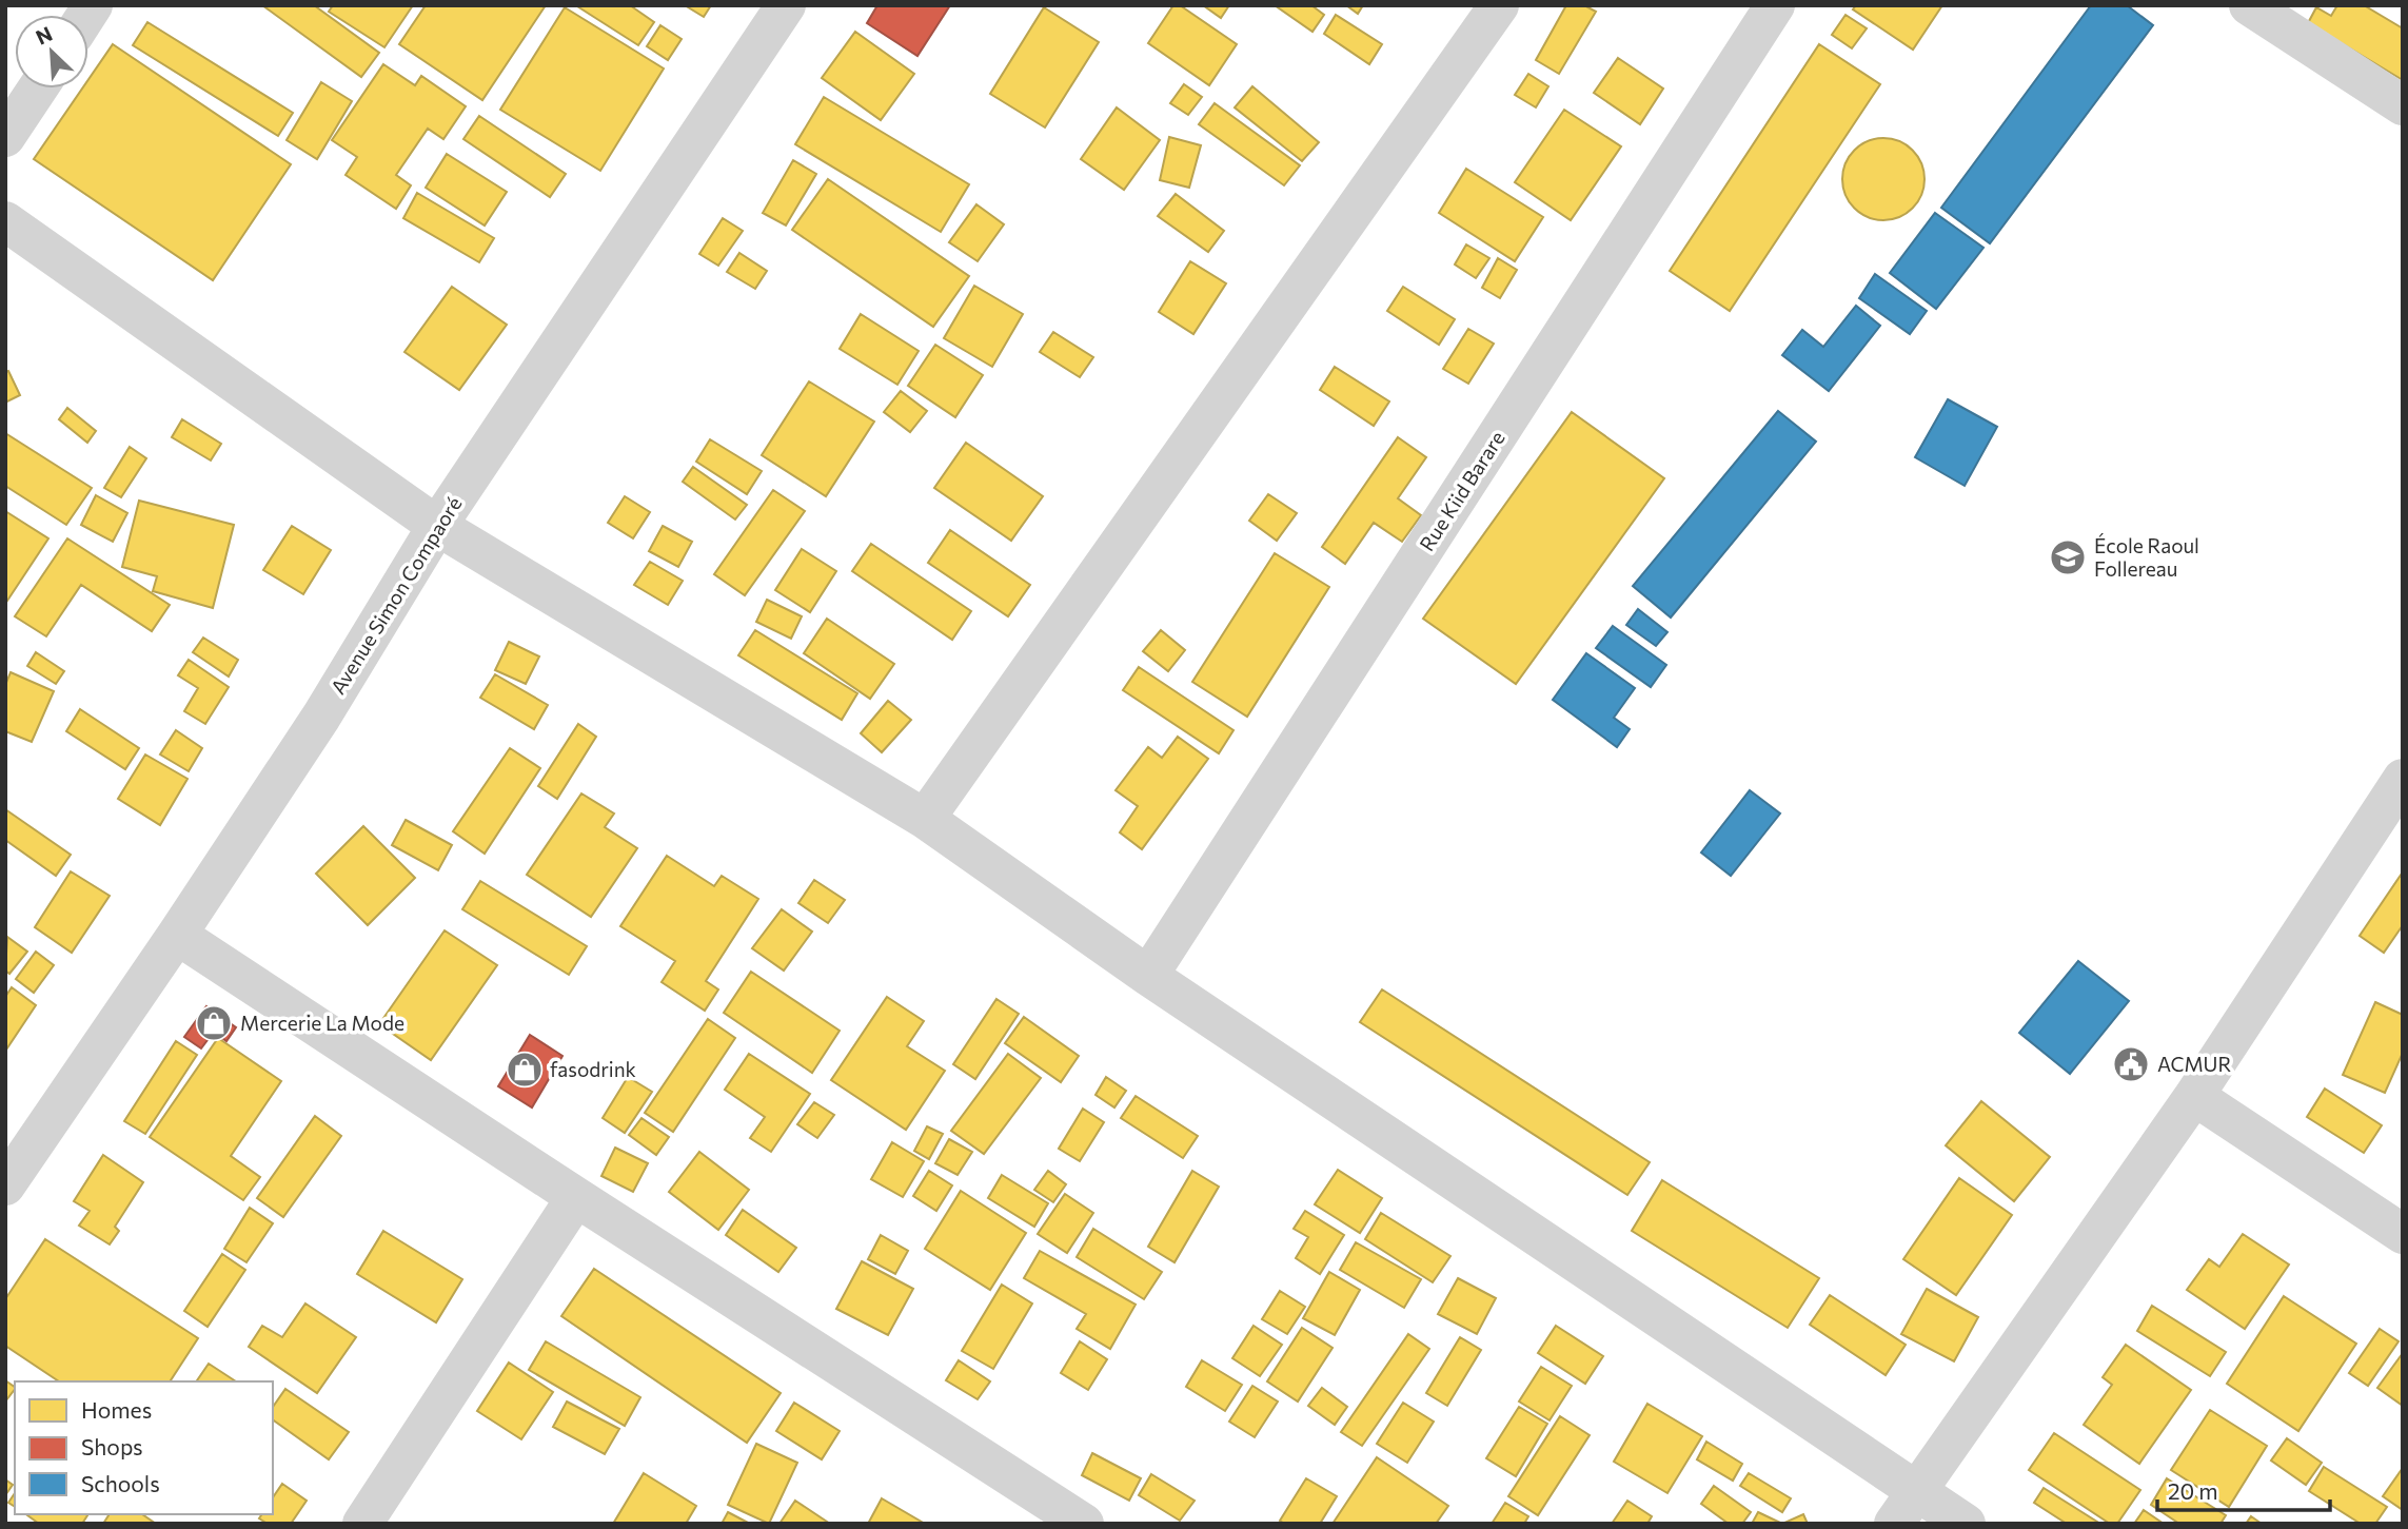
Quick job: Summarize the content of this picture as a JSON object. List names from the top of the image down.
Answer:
{
  "streets": {
    "street": ["Rue Kiid Barare", "Avenue Simon Compaoré"]
  },
  "places": {
    "school or university": ["École Raoul Follereau"],
    "shop": ["Mercerie La Mode", "fasodrink"],
    "public building": ["ACMUR"]
  },
  "legend": ["Homes", "Shops", "Schools"],
  "scale_bar": "20 m",
  "north": "top left"
}
